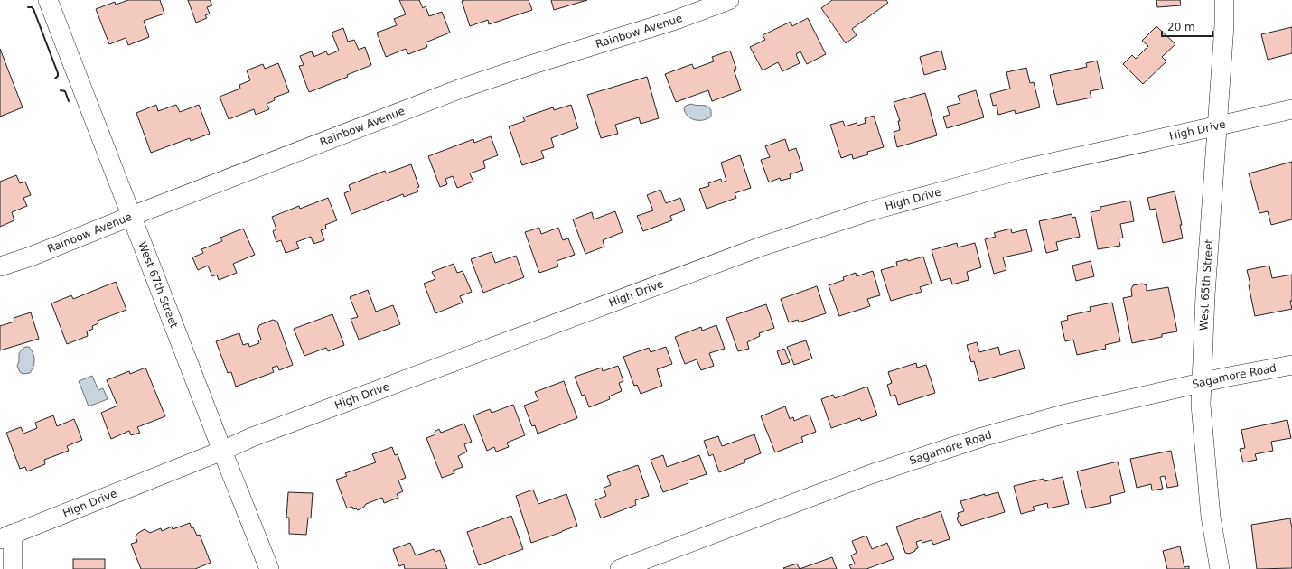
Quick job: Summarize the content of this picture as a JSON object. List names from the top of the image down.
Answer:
{
  "streets": {
    "street": [
      "Rainbow Avenue",
      "High Drive",
      "West 67th Street",
      "West 65th Street",
      "Sagamore Road"
    ]
  },
  "crossings": [
    ["Rainbow Avenue", "West 67th Street"],
    ["High Drive", "West 67th Street"],
    ["High Drive", "West 65th Street"],
    ["West 65th Street", "Sagamore Road"]
  ],
  "scale_bar": "20 m"
}
